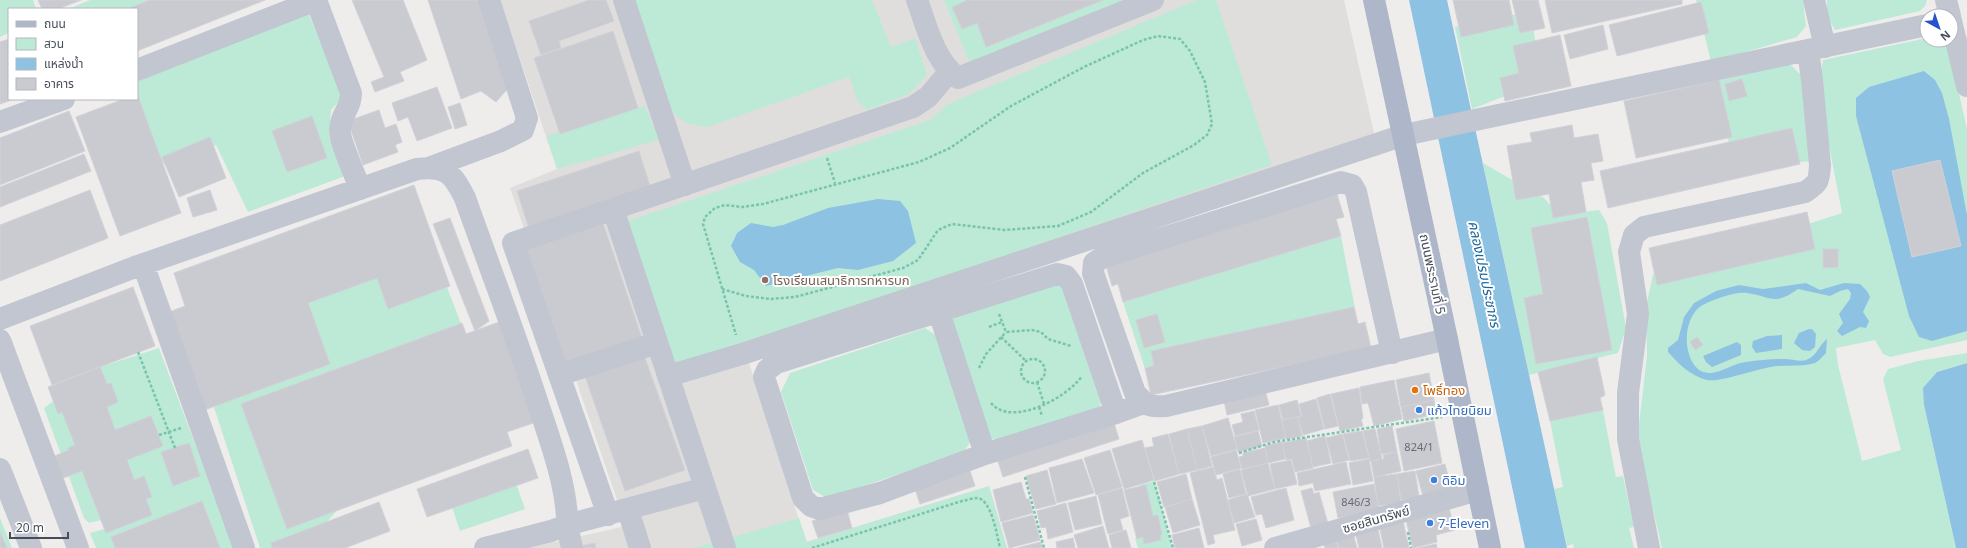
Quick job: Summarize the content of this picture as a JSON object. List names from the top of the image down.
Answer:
{
  "streets": {
    "main road": ["ถนนพระรามที่ 5"],
    "street": ["ซอยสินทรัพย์"]
  },
  "crossings": [
    ["ถนนพระรามที่ 5", "ซอยสินทรัพย์"]
  ],
  "water": ["คลองเปรมประชากร"],
  "places": [
    "โรงเรียนเสนาธิการทหารบก",
    "โพธิ์ทอง",
    "แก้วไทยนิยม",
    "ดิอิม",
    "7-Eleven"
  ],
  "house_numbers": ["824/1", "846/3"],
  "legend": [
    "ถนน",
    "สวน",
    "แหล่งน้ำ",
    "อาคาร"
  ],
  "scale_bar": "20 m",
  "north": "bottom right"
}
